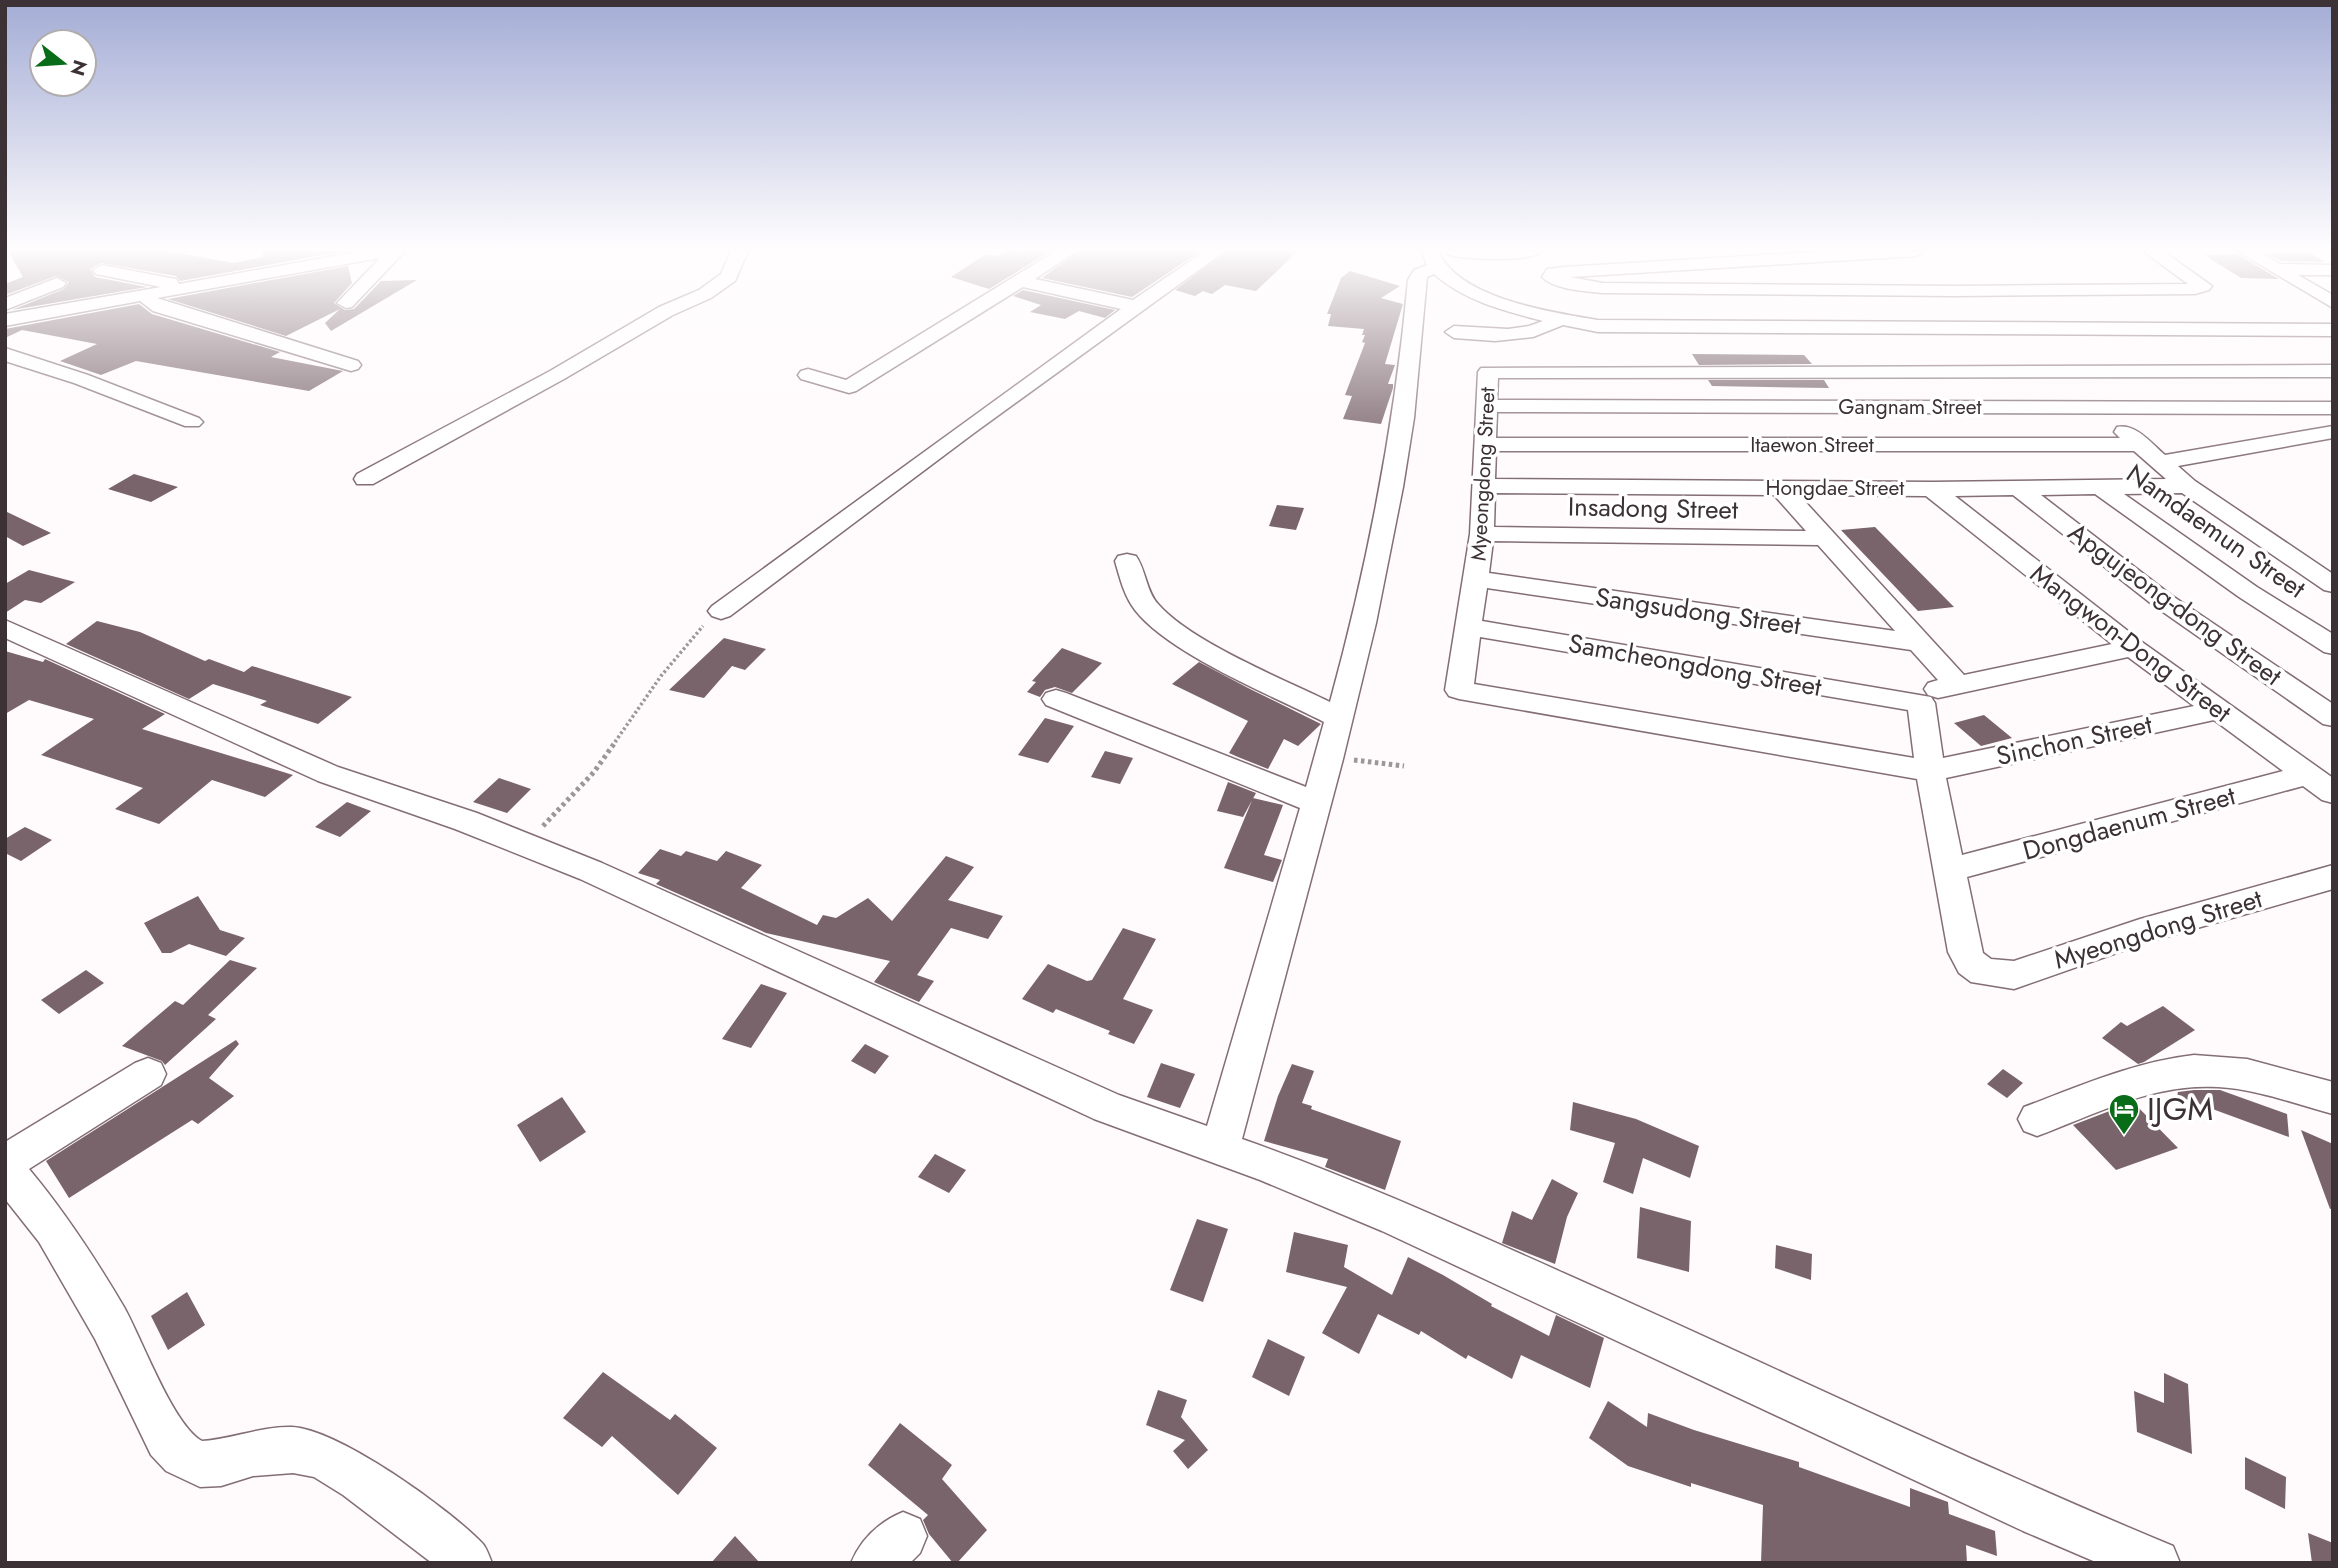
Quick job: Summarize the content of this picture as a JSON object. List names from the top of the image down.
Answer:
{
  "streets": {
    "street": [
      "Gangnam Street",
      "Itaewon Street",
      "Myeongdong Street",
      "Hongdae Street",
      "Insadong Street",
      "Namdaemun Street",
      "Apgujeong-dong Street",
      "Sangsudong Street",
      "Mangwon-Dong Street",
      "Samcheongdong Street",
      "Sinchon Street",
      "Dongdaenum Street"
    ]
  },
  "crossings": [
    ["Gangnam Street", "Myeongdong Street"],
    ["Itaewon Street", "Myeongdong Street"],
    ["Myeongdong Street", "Hongdae Street"],
    ["Myeongdong Street", "Insadong Street"],
    ["Myeongdong Street", "Sangsudong Street"],
    ["Myeongdong Street", "Samcheongdong Street"],
    ["Myeongdong Street", "Sinchon Street"],
    ["Myeongdong Street", "Dongdaenum Street"],
    ["Hongdae Street", "Namdaemun Street"],
    ["Hongdae Street", "Apgujeong-dong Street"],
    ["Hongdae Street", "Mangwon-Dong Street"],
    ["Mangwon-Dong Street", "Sinchon Street"],
    ["Mangwon-Dong Street", "Dongdaenum Street"]
  ],
  "places": {
    "hotel": ["IJGM"]
  },
  "north": "right"
}
